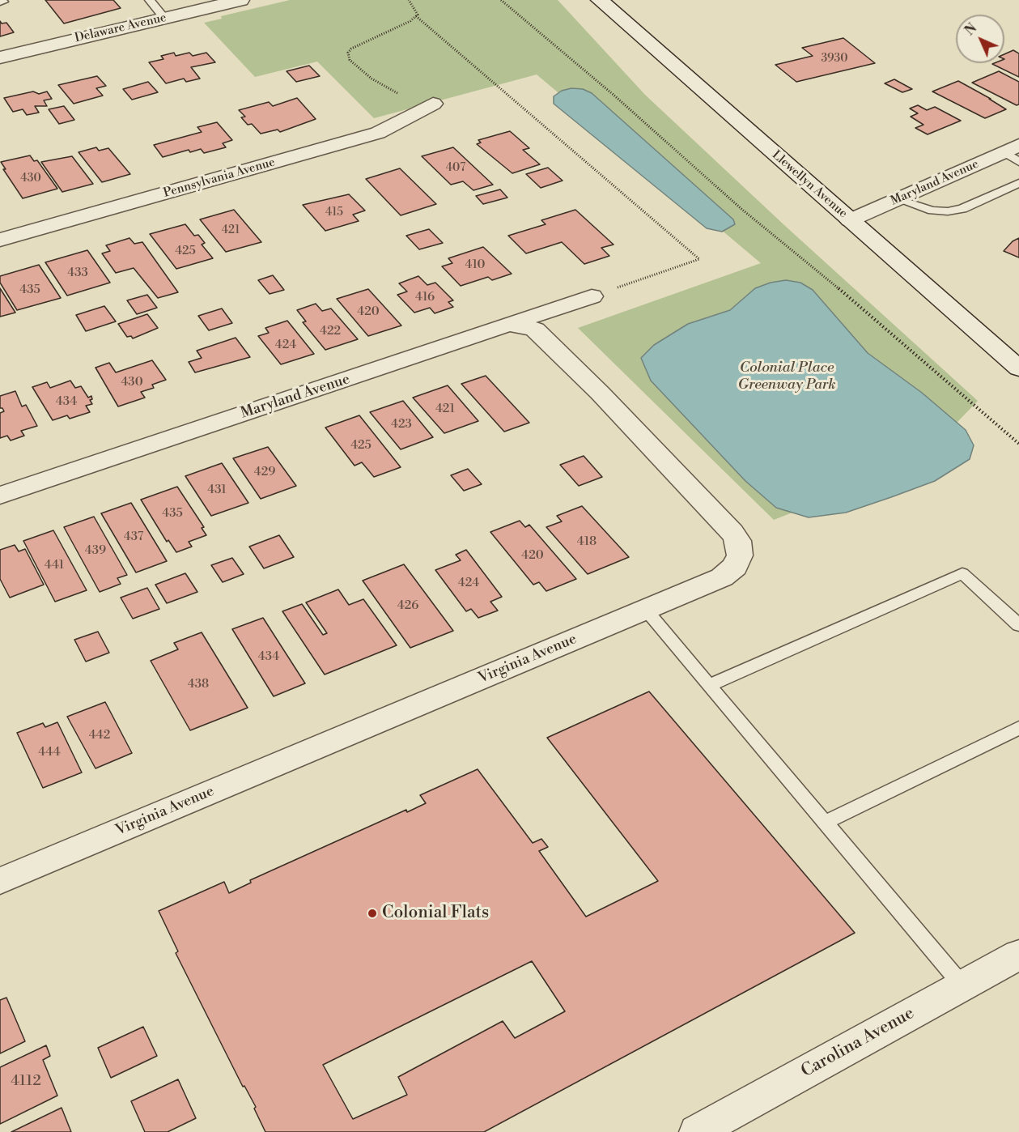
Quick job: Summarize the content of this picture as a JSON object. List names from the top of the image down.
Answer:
{
  "streets": {
    "street": [
      "Delaware Avenue",
      "Pennsylvania Avenue",
      "Maryland Avenue",
      "Llewellyn Avenue",
      "Virginia Avenue",
      "Carolina Avenue"
    ]
  },
  "crossings": [
    ["Maryland Avenue", "Llewellyn Avenue"],
    ["Maryland Avenue", "Virginia Avenue"]
  ],
  "parks": ["Colonial Place Greenway Park"],
  "places": ["Colonial Flats"],
  "house_numbers": [
    "3930",
    "407",
    "430",
    "415",
    "421",
    "425",
    "410",
    "433",
    "435",
    "416",
    "420",
    "422",
    "424",
    "430",
    "434",
    "421",
    "423",
    "425",
    "429",
    "431",
    "435",
    "437",
    "418",
    "439",
    "420",
    "441",
    "424",
    "426",
    "434",
    "438",
    "442",
    "444",
    "4112"
  ],
  "north": "top left"
}
